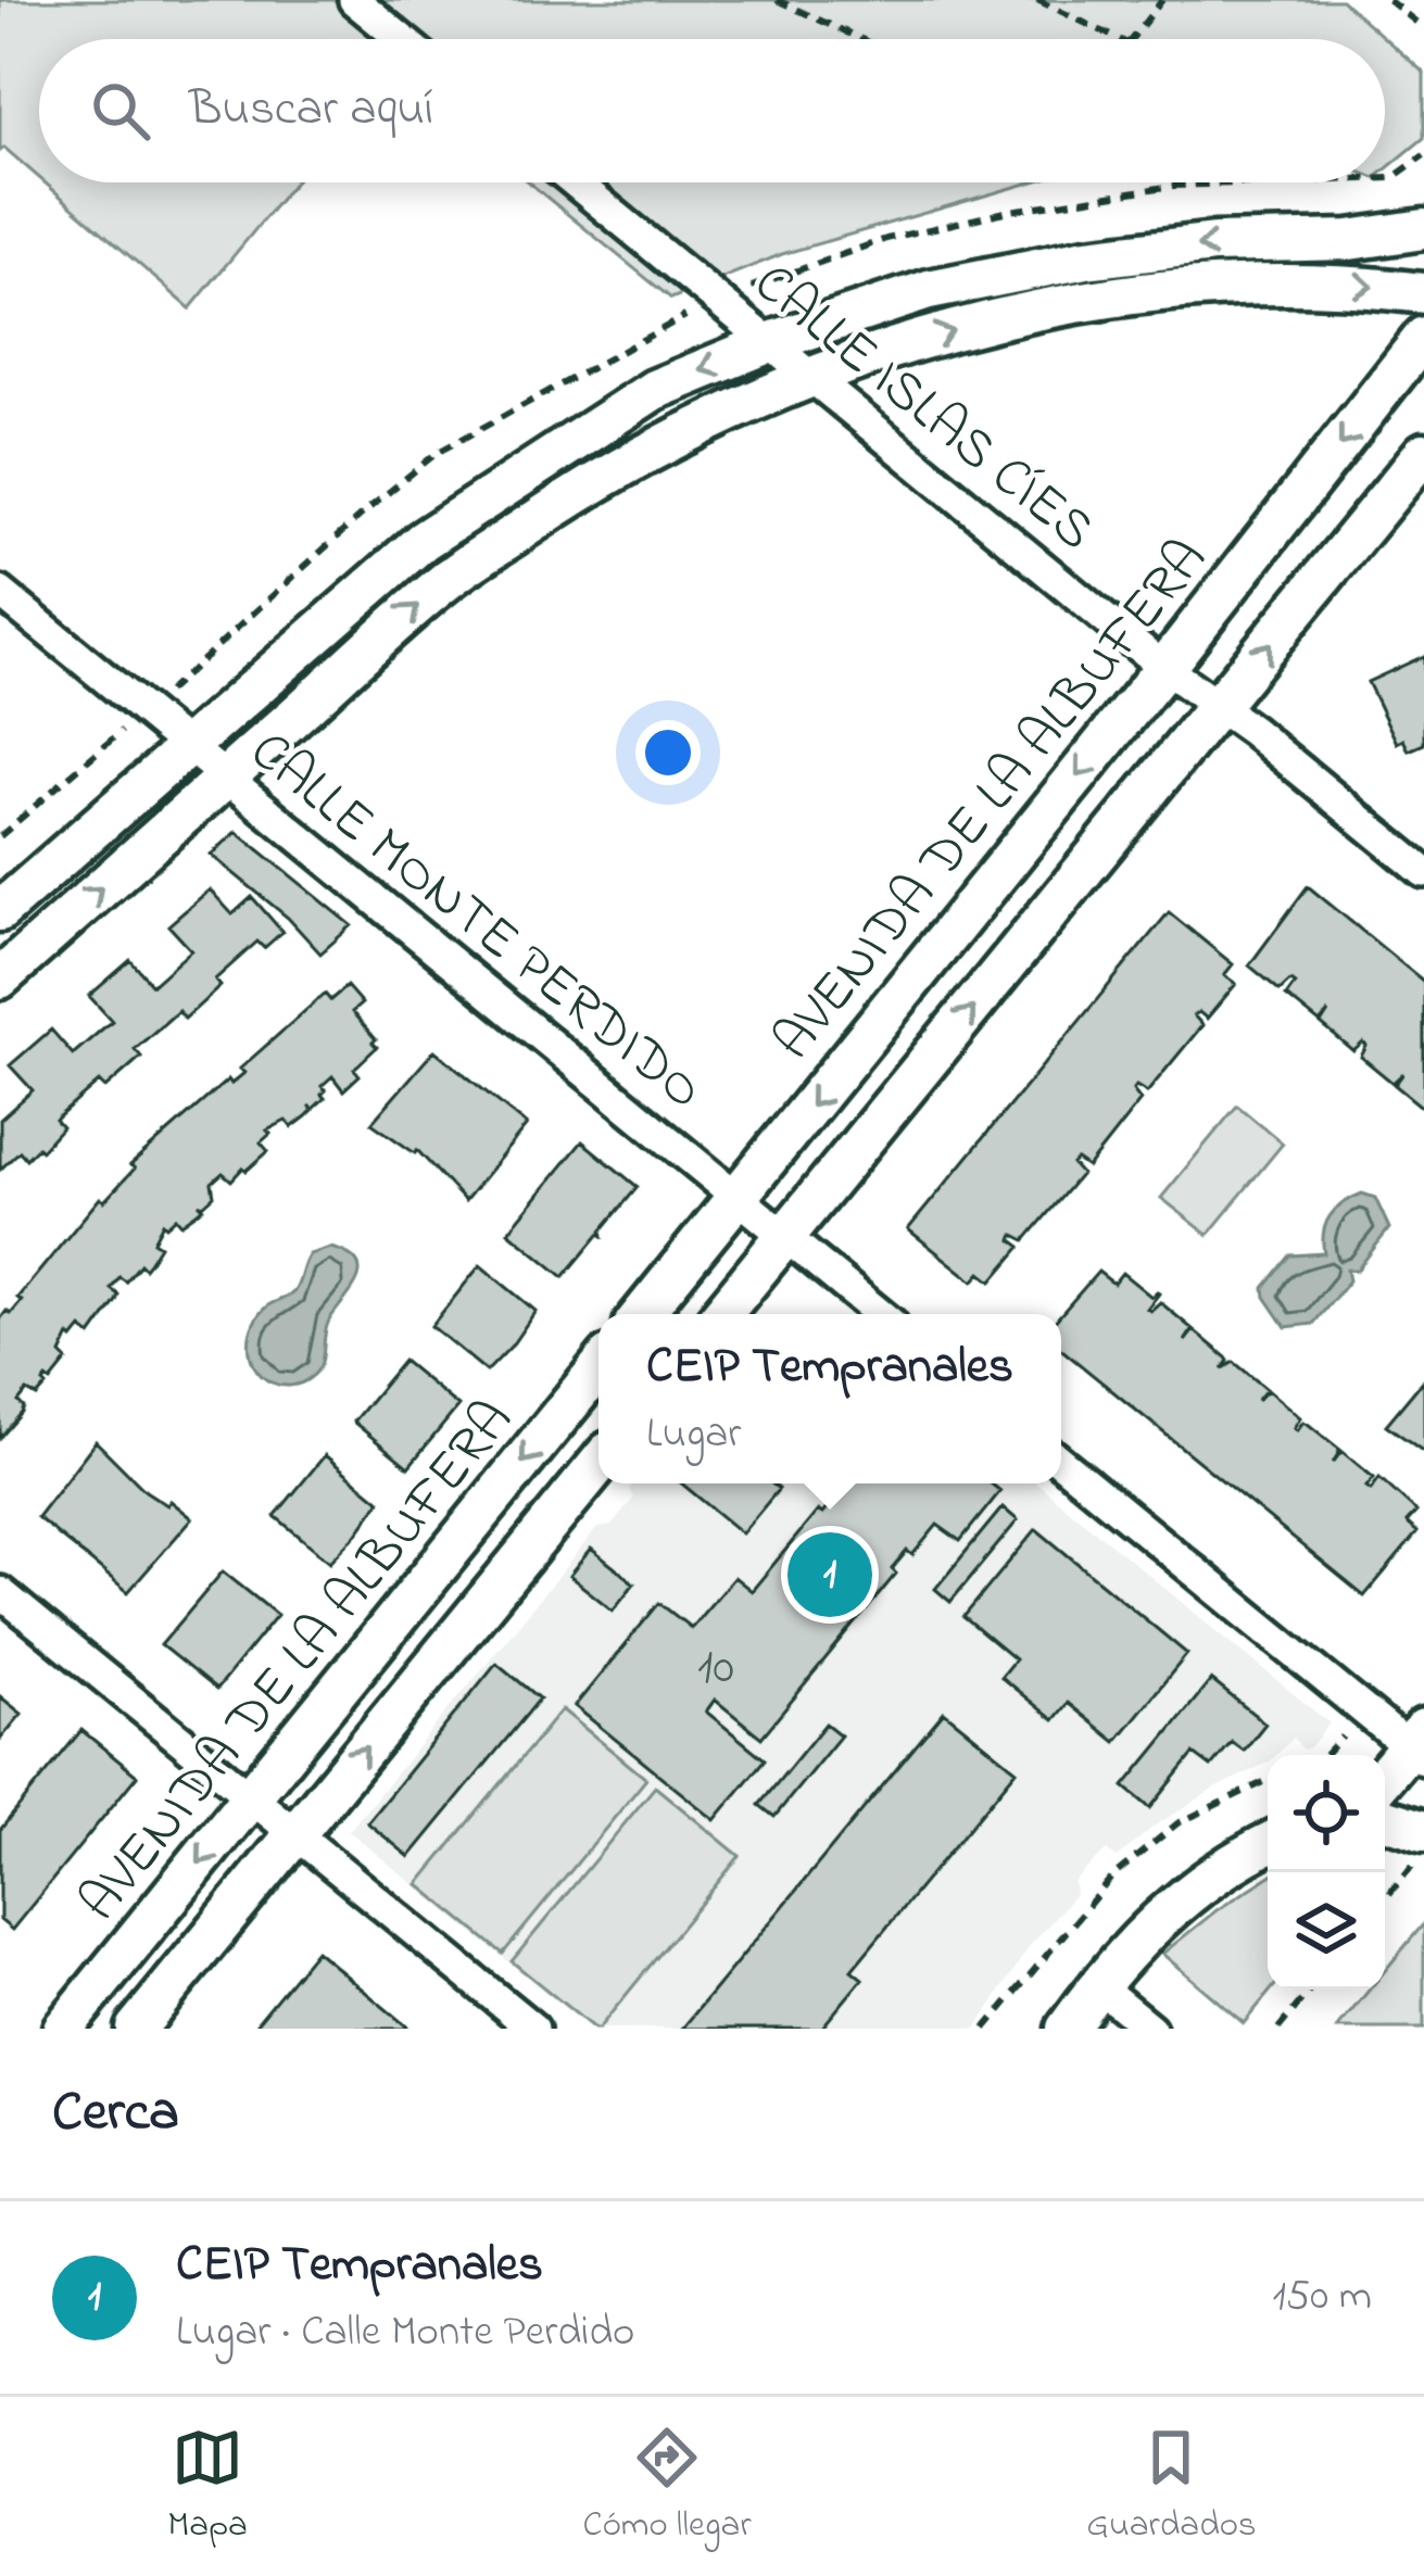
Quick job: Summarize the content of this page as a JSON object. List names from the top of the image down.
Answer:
{
  "streets": {
    "street": ["CALLE ISLAS CÍES", "AVENIDA DE LA ALBUFERA", "CALLE MONTE PERDIDO"]
  },
  "crossings": [
    ["CALLE ISLAS CÍES", "AVENIDA DE LA ALBUFERA"],
    ["AVENIDA DE LA ALBUFERA", "CALLE MONTE PERDIDO"]
  ],
  "house_numbers": ["10"],
  "page": {
    "search": "Buscar aquí",
    "popup": ["CEIP Tempranales", "Lugar"],
    "pins": "1",
    "heading": "Cerca",
    "list": [
      {
        "mark": "1",
        "name": "CEIP Tempranales",
        "note": "Lugar · Calle Monte Perdido",
        "value": "150 m"
      }
    ],
    "nav": ["Mapa", "Cómo llegar", "Guardados"]
  }
}
